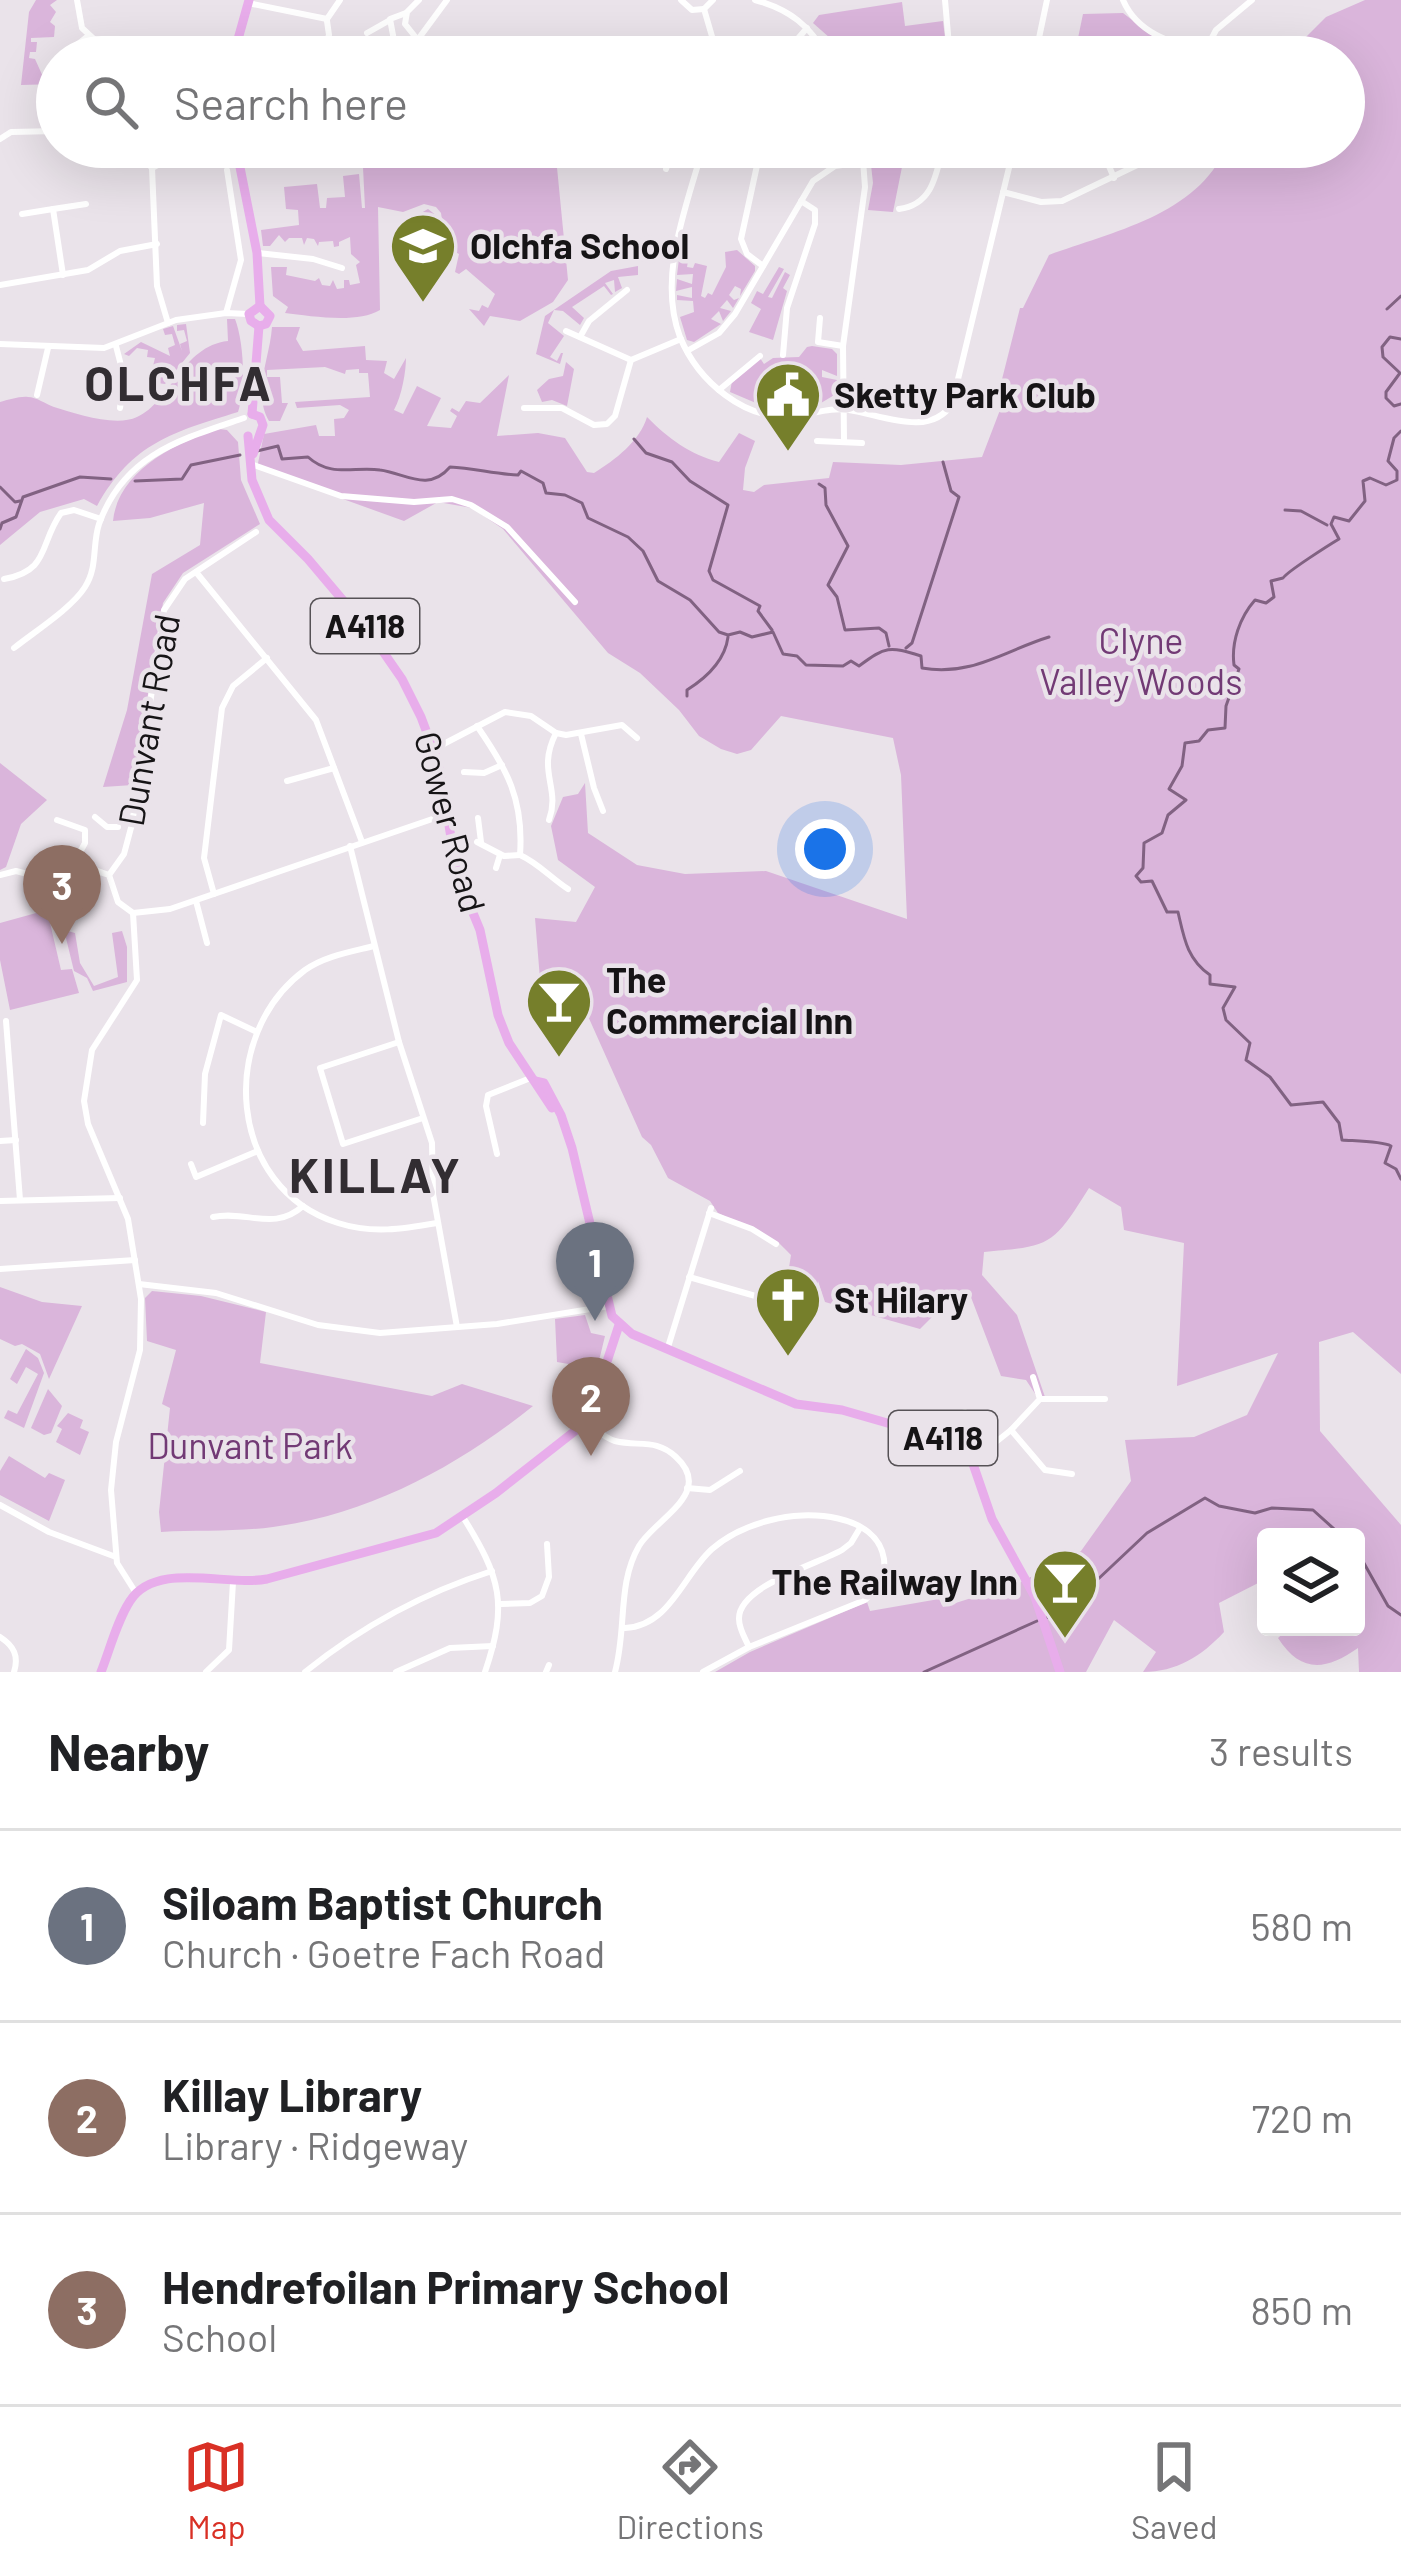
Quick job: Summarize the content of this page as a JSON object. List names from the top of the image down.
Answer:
{
  "streets": {
    "main road": ["A4118", "Gower Road"],
    "street": ["Dunvant Road"]
  },
  "crossings": [
    ["A4118", "Gower Road"]
  ],
  "districts": ["OLCHFA", "KILLAY"],
  "parks": ["Clyne Valley Woods", "Dunvant Park"],
  "places": {
    "school or university": ["Olchfa School"],
    "public building": ["Sketty Park Club"],
    "bar": ["The Commercial Inn", "The Railway Inn"],
    "church": ["St Hilary"]
  },
  "page": {
    "search": "Search here",
    "pins": ["3", "1", "2"],
    "heading": ["Nearby", "3 results"],
    "list": [
      {
        "mark": "1",
        "name": "Siloam Baptist Church",
        "note": "Church · Goetre Fach Road",
        "value": "580 m"
      },
      {
        "mark": "2",
        "name": "Killay Library",
        "note": "Library · Ridgeway",
        "value": "720 m"
      },
      {
        "mark": "3",
        "name": "Hendrefoilan Primary School",
        "note": "School",
        "value": "850 m"
      }
    ],
    "nav": ["Map", "Directions", "Saved"]
  }
}
